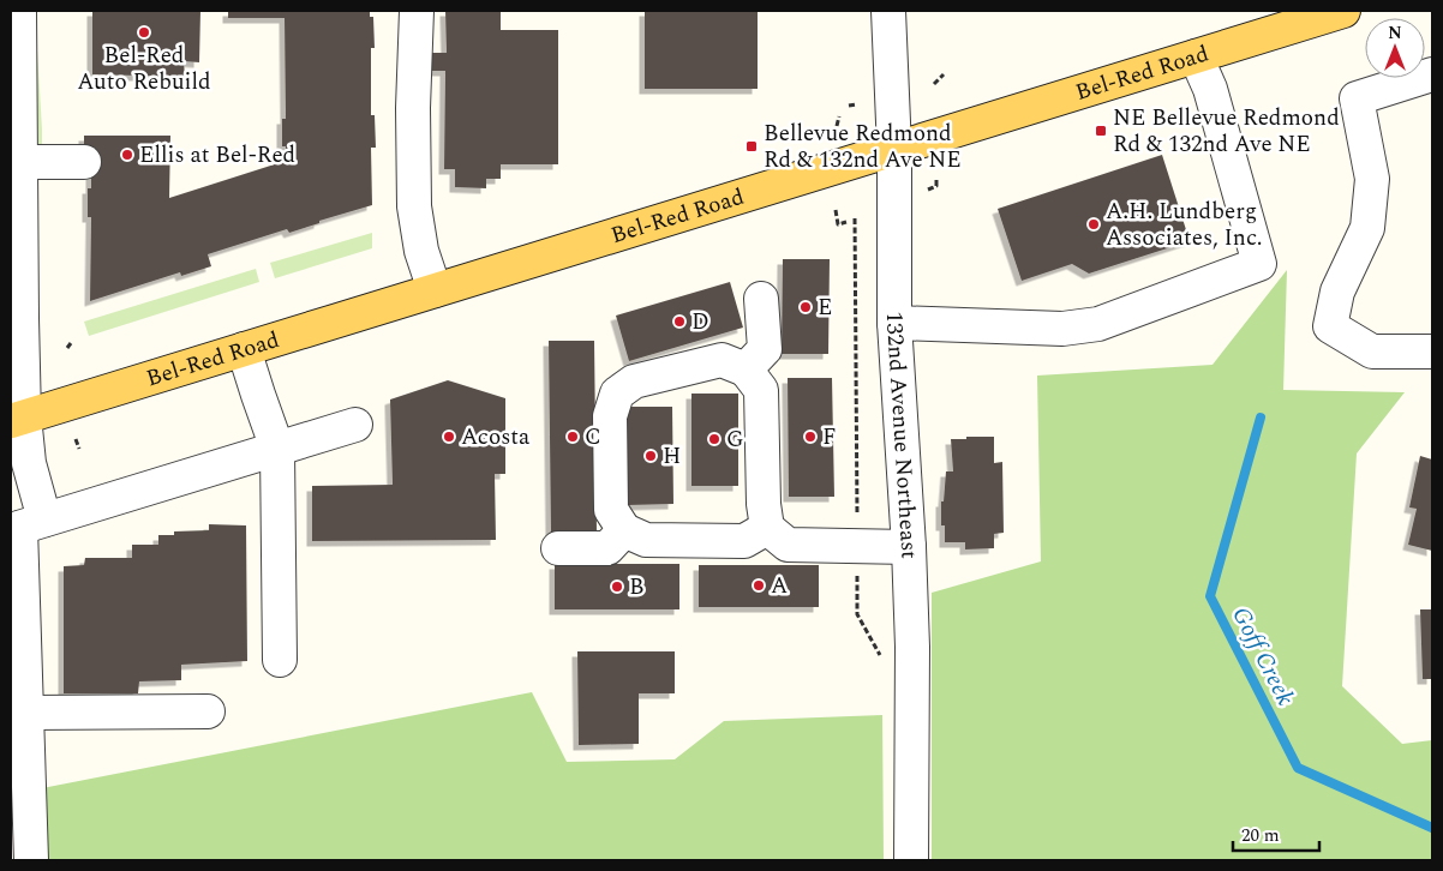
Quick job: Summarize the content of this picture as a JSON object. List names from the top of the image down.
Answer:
{
  "streets": {
    "main road": ["Bel-Red Road"],
    "street": ["132nd Avenue Northeast"]
  },
  "crossings": [
    ["Bel-Red Road", "132nd Avenue Northeast"]
  ],
  "water": ["Goff Creek"],
  "places": {
    "other": [
      "Bel-Red Auto Rebuild",
      "Ellis at Bel-Red",
      "A.H. Lundberg Associates, Inc.",
      "E",
      "D",
      "Acosta",
      "C",
      "F",
      "G",
      "H",
      "A",
      "B"
    ],
    "transit": ["NE Bellevue Redmond Rd & 132nd Ave NE", "Bellevue Redmond Rd & 132nd Ave NE"]
  },
  "scale_bar": "20 m",
  "north": "top"
}
